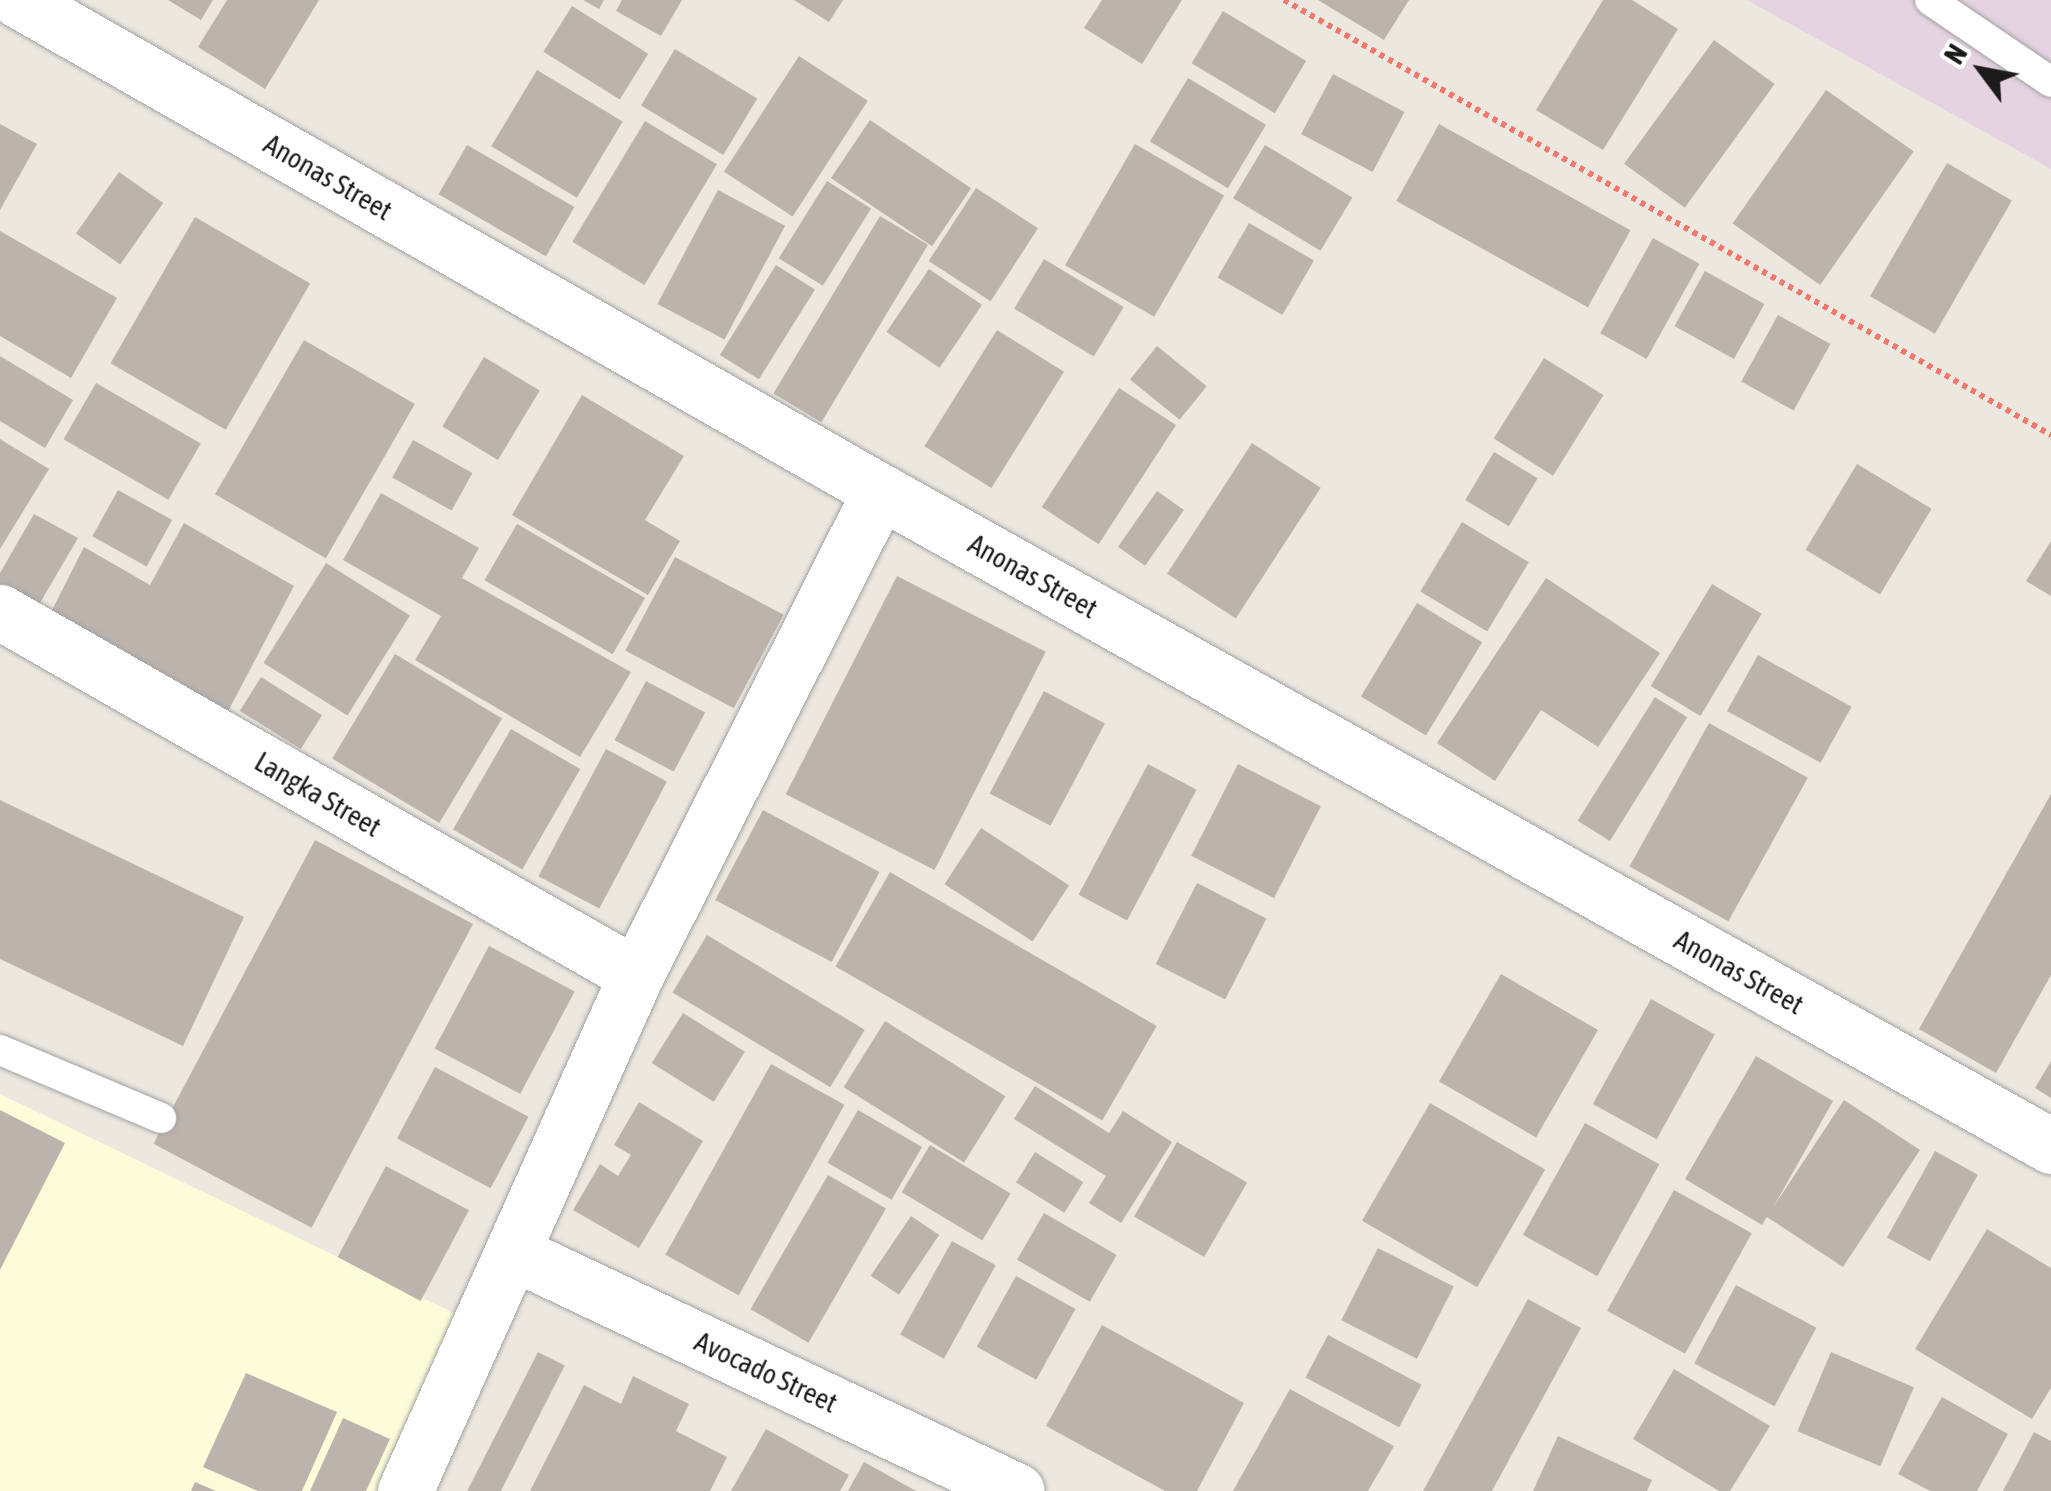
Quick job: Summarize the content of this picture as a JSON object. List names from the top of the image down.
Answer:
{
  "streets": {
    "street": ["Anonas Street", "Langka Street", "Avocado Street"]
  },
  "north": "top left"
}
